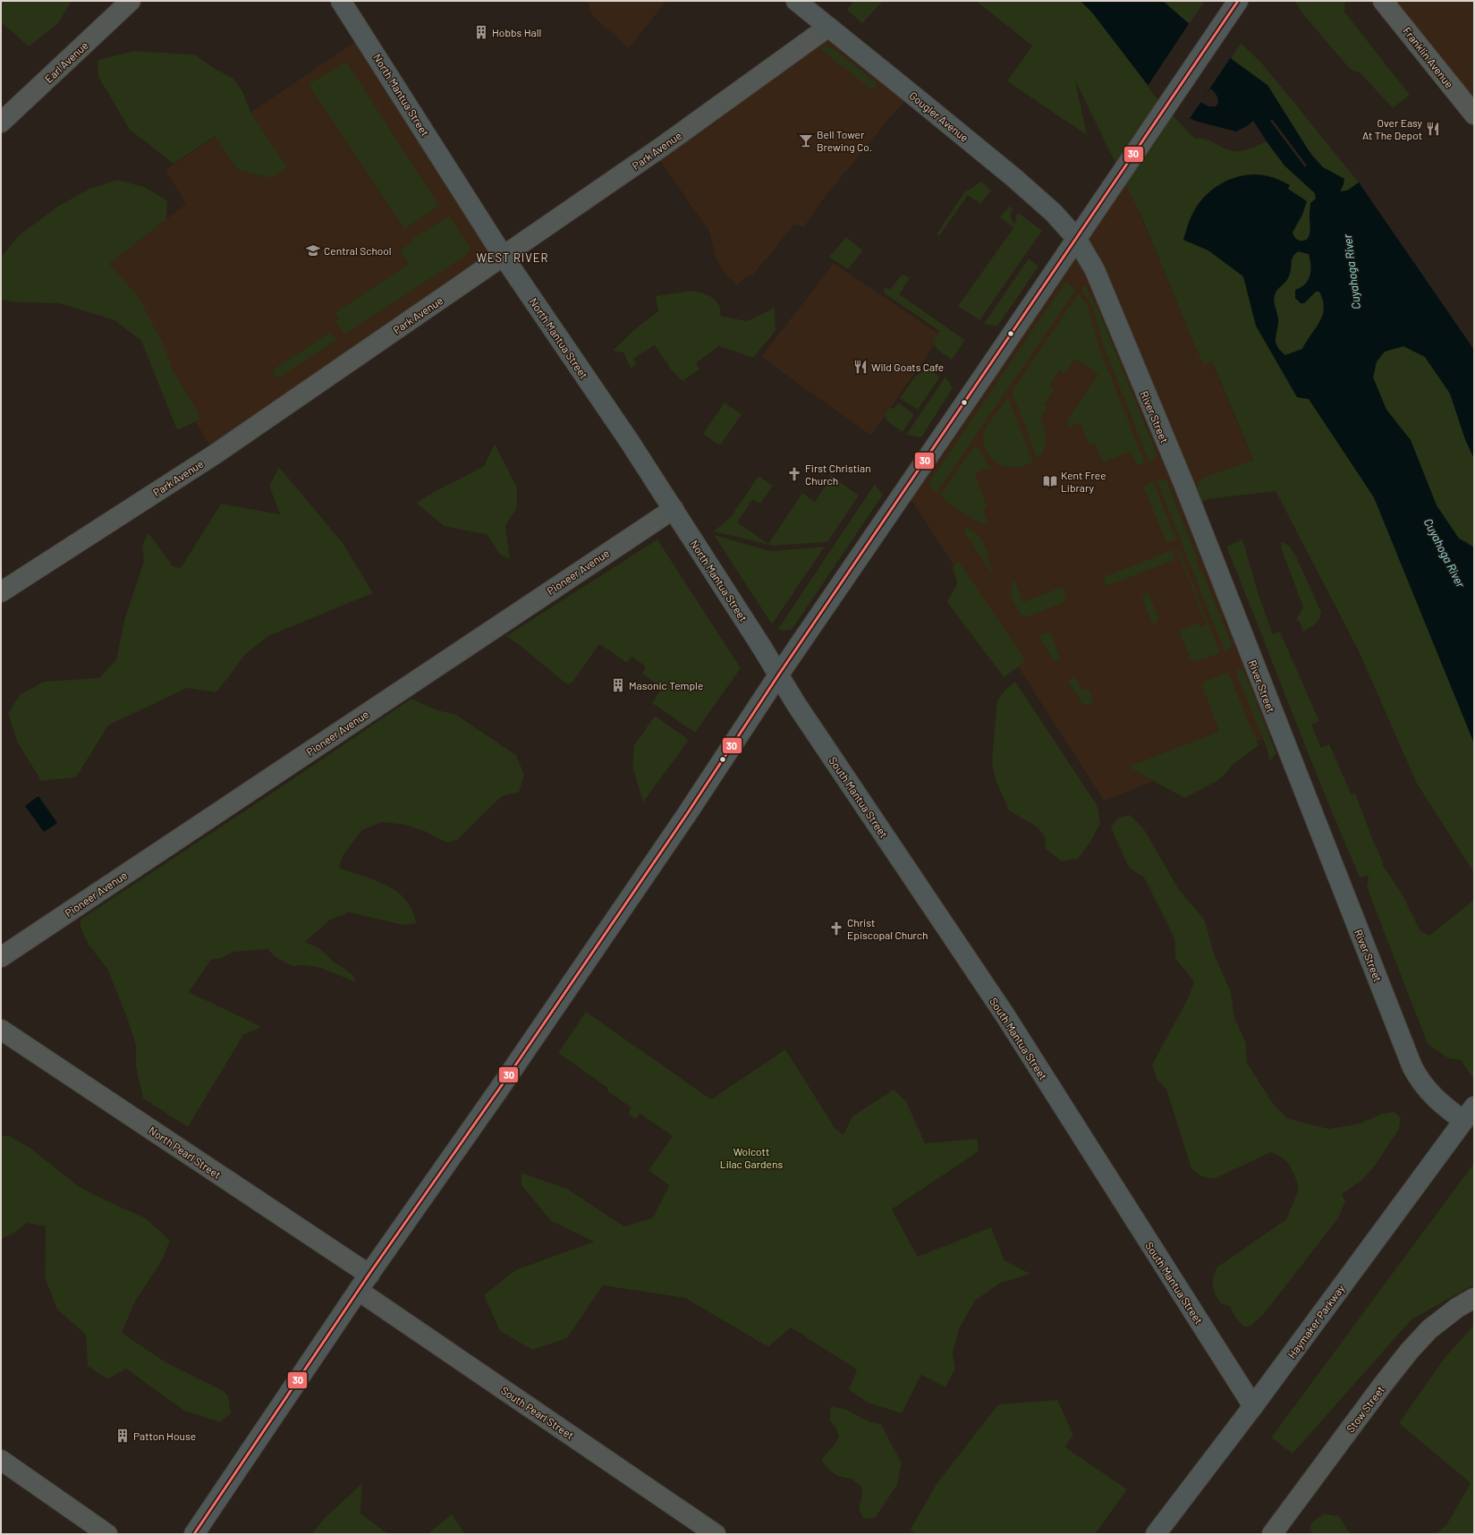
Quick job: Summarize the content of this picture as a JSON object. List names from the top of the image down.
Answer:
{
  "streets": {
    "main road": [
      "North Mantua Street",
      "Gougler Avenue",
      "River Street",
      "South Mantua Street",
      "Haymaker Parkway"
    ],
    "street": [
      "Franklin Avenue",
      "Earl Avenue",
      "Park Avenue",
      "Pioneer Avenue",
      "North Pearl Street",
      "Stow Street",
      "South Pearl Street"
    ]
  },
  "crossings": [
    ["North Mantua Street", "Park Avenue"],
    ["North Mantua Street", "Pioneer Avenue"],
    ["North Mantua Street", "South Mantua Street"],
    ["Gougler Avenue", "Park Avenue"],
    ["Gougler Avenue", "River Street"],
    ["River Street", "Haymaker Parkway"],
    ["South Mantua Street", "Haymaker Parkway"],
    ["North Pearl Street", "South Pearl Street"]
  ],
  "districts": ["WEST RIVER"],
  "water": ["Cuyahoga River"],
  "parks": ["Wolcott Lilac Gardens"],
  "places": {
    "building": ["Hobbs Hall", "Masonic Temple", "Patton House"],
    "restaurant": ["Over Easy At The Depot", "Wild Goats Cafe"],
    "bar": ["Bell Tower Brewing Co."],
    "school or university": ["Central School"],
    "church": ["First Christian Church", "Christ Episcopal Church"],
    "library": ["Kent Free Library"]
  },
  "lines": ["transit line 30"]
}
